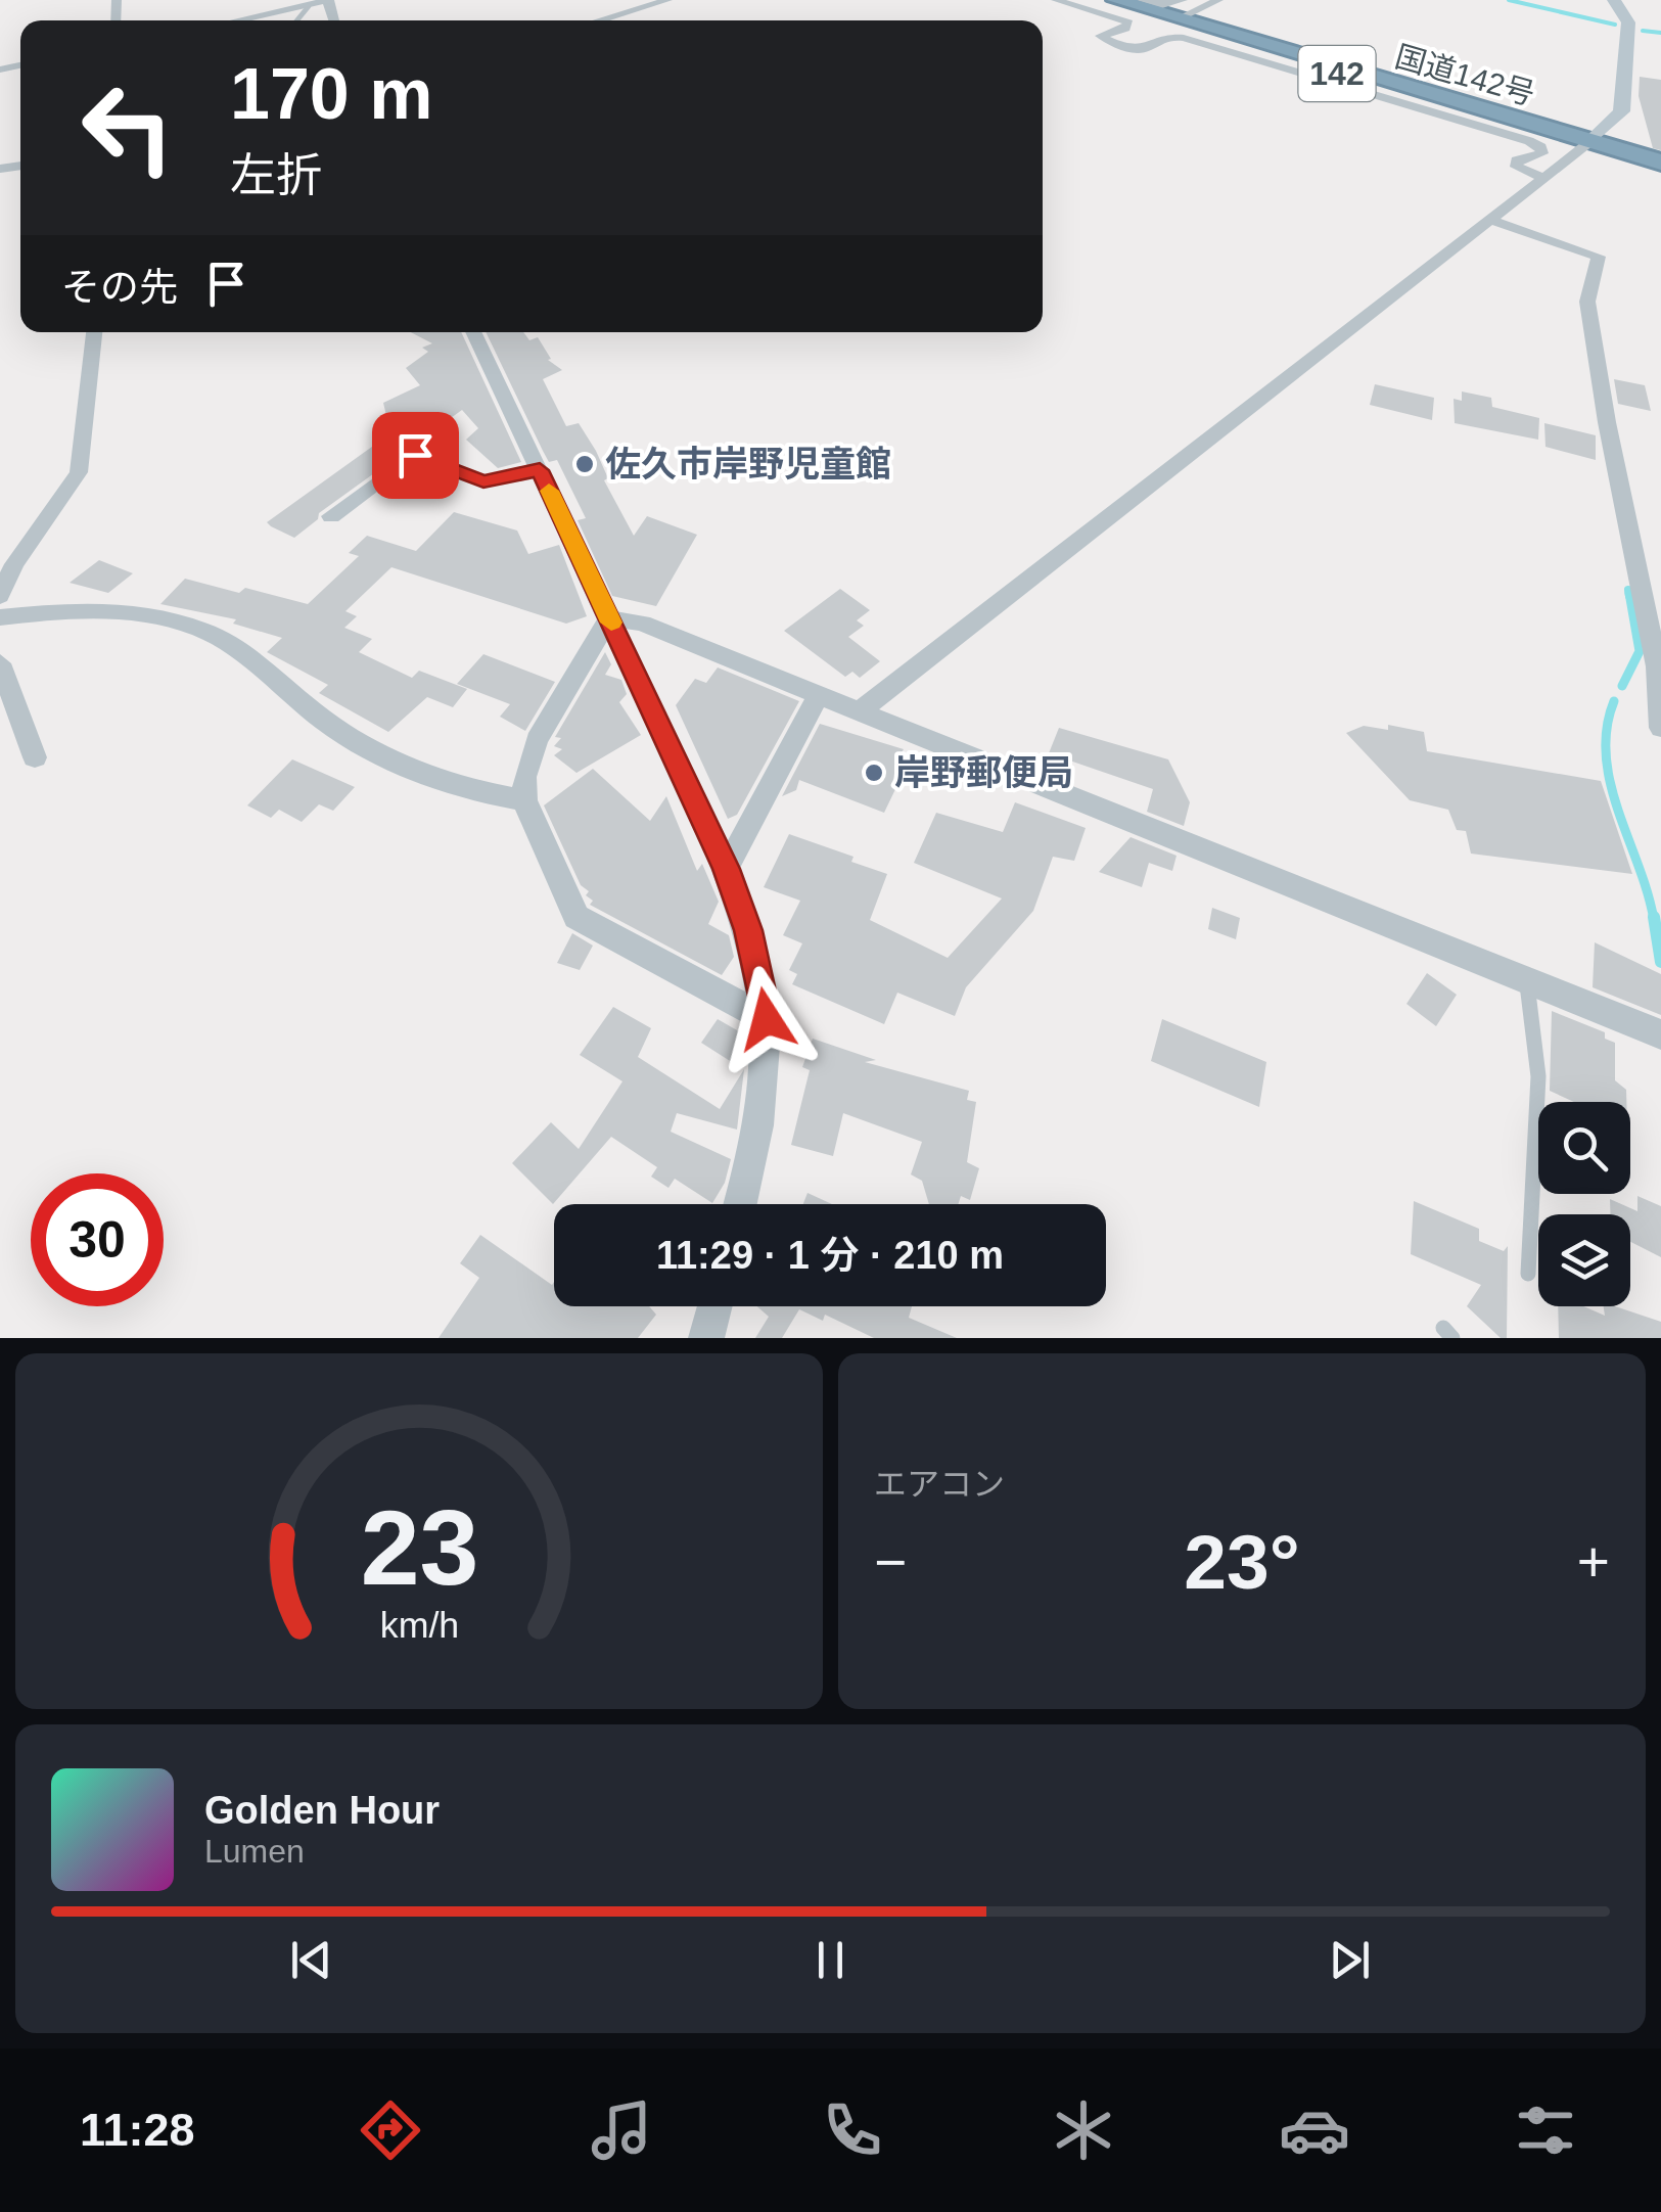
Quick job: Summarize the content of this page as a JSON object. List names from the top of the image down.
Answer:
{
  "streets": {
    "highway": ["142", "国道142号"]
  },
  "places": ["佐久市岸野児童館", "岸野郵便局"],
  "page": {
    "turn": ["170 m", "左折"],
    "then": "その先",
    "limit": "30",
    "trip": "11:29 · 1 分 · 210 m",
    "tile": "エアコン",
    "heat": ["−", "23°", "+"],
    "song": ["Golden Hour", "Lumen"],
    "tabs": "11:28",
    "gauge": ["23", "km/h"]
  }
}
